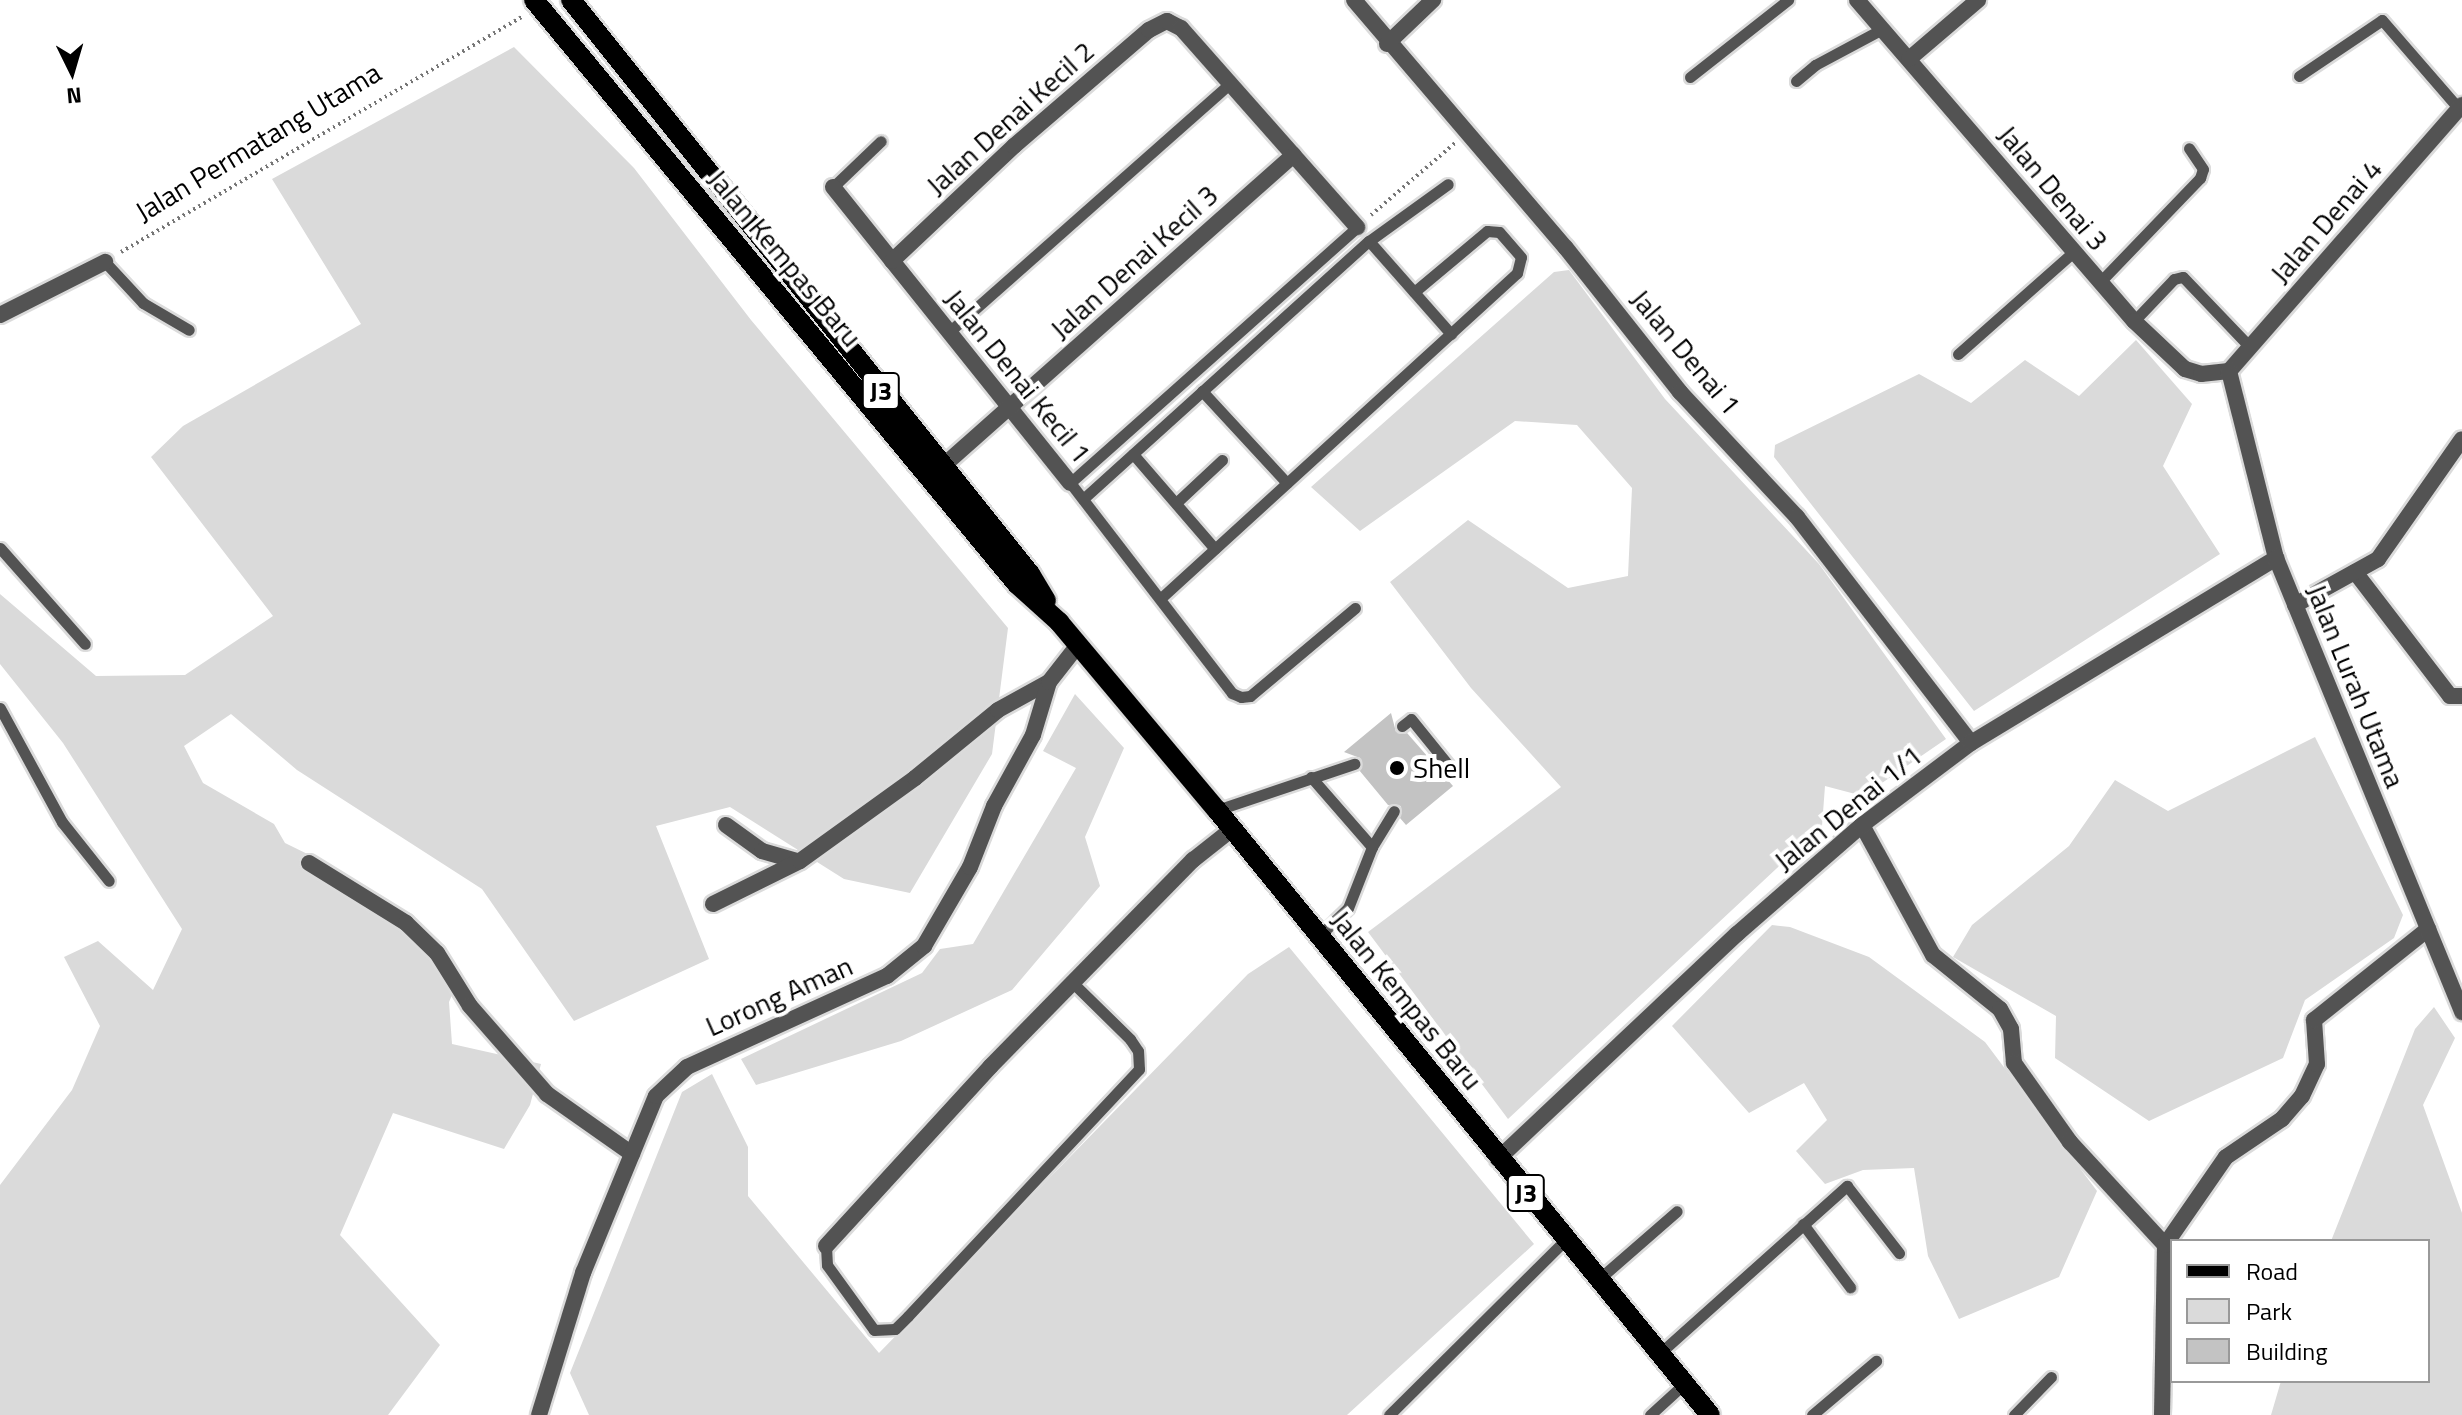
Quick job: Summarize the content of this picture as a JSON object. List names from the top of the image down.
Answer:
{
  "streets": {
    "main road": ["Jalan Kempas Baru", "J3"],
    "street": [
      "Jalan Denai Kecil 2",
      "Jalan Denai 3",
      "Jalan Denai 4",
      "Jalan Denai Kecil 3",
      "Jalan Denai 1",
      "Jalan Denai Kecil 1",
      "Jalan Lurah Utama",
      "Jalan Denai 1/1",
      "Lorong Aman"
    ],
    "path": ["Jalan Permatang Utama"]
  },
  "crossings": [
    ["Jalan Denai Kecil 2", "Jalan Denai Kecil 1"],
    ["Jalan Permatang Utama", "Jalan Kempas Baru"],
    ["Jalan Denai 3", "Jalan Denai 4"],
    ["Jalan Denai 3", "Jalan Lurah Utama"],
    ["Jalan Denai 4", "Jalan Lurah Utama"],
    ["Jalan Kempas Baru", "Jalan Denai Kecil 3"],
    ["Jalan Kempas Baru", "Jalan Denai 1/1"],
    ["Jalan Kempas Baru", "Lorong Aman"],
    ["Jalan Denai Kecil 3", "Jalan Denai Kecil 1"],
    ["Jalan Denai 1", "Jalan Denai 1/1"],
    ["Jalan Lurah Utama", "Jalan Denai 1/1"]
  ],
  "places": ["Shell"],
  "legend": ["Road", "Park", "Building"],
  "north": "bottom"
}
